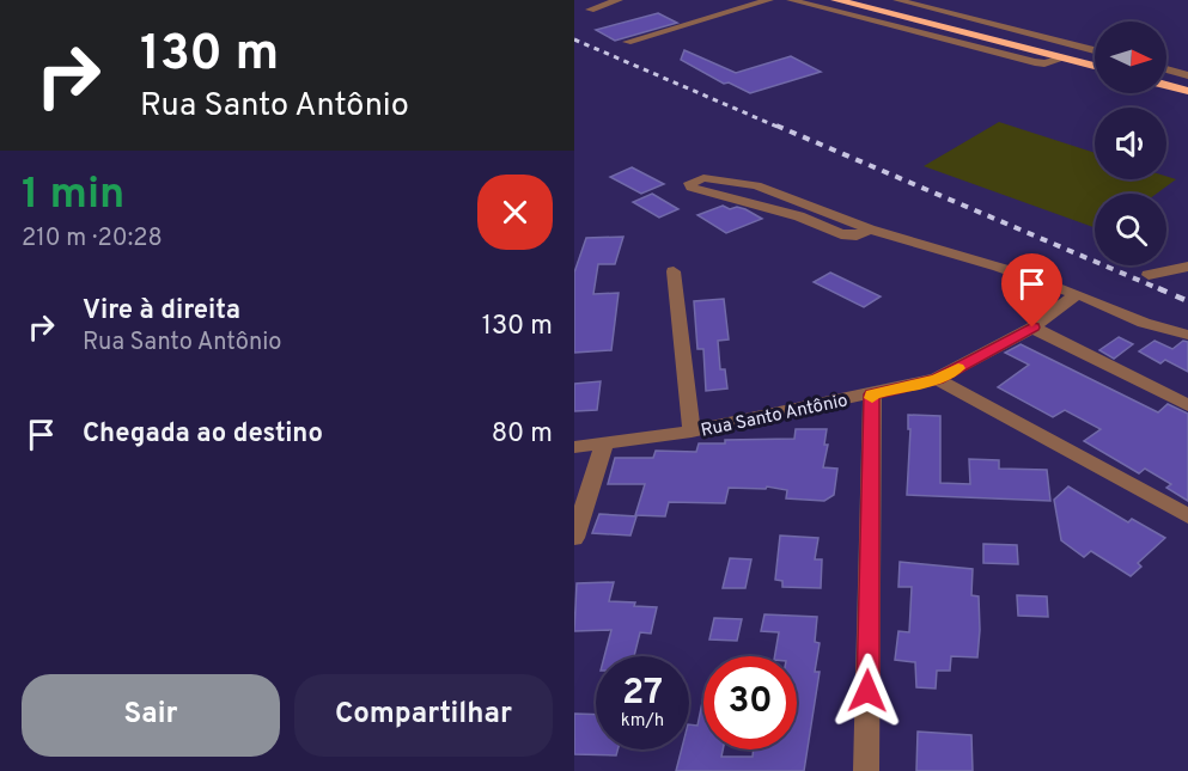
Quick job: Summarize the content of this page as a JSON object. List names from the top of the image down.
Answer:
{
  "streets": {
    "street": ["Rua Santo Antônio"]
  },
  "north": "right",
  "page": {
    "turn": ["130 m", "Rua Santo Antônio"],
    "heading": ["1 min", "210 m · 20:28"],
    "list": [
      {
        "name": "Vire à direita",
        "note": "Rua Santo Antônio",
        "value": "130 m"
      },
      {
        "name": "Chegada ao destino",
        "value": "80 m"
      }
    ],
    "speed": "27 km/h",
    "limit": "30",
    "buttons": ["Sair", "Compartilhar"]
  }
}
